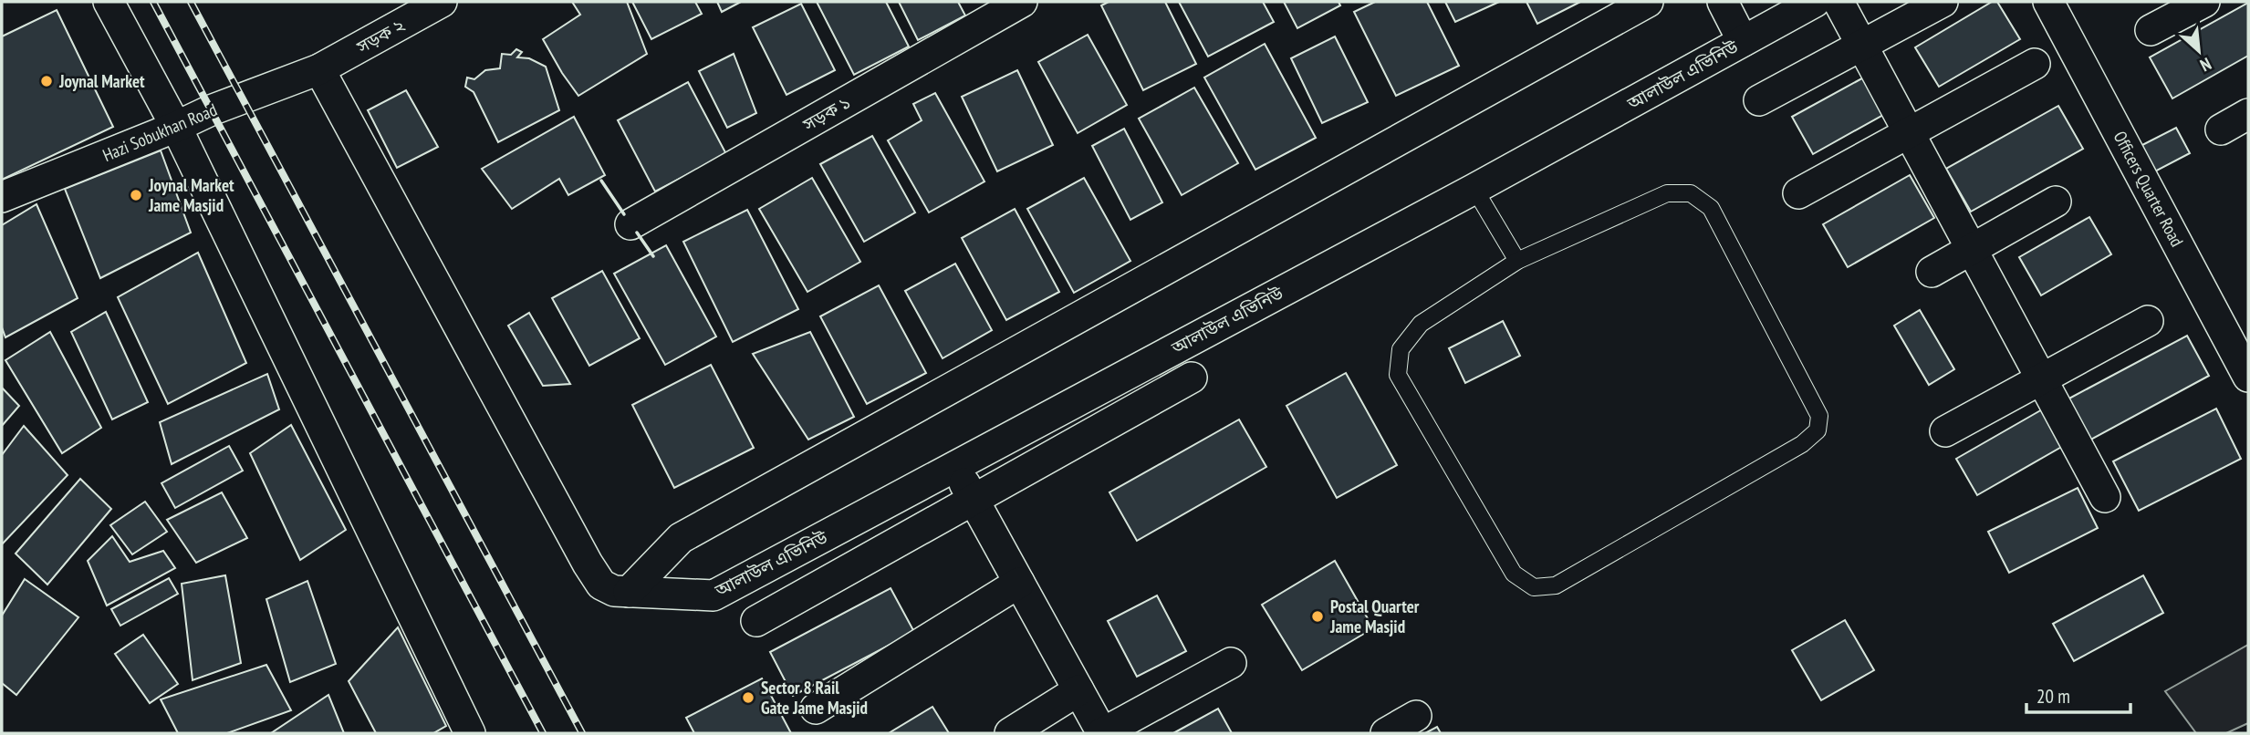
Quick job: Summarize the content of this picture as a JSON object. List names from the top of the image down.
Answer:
{
  "streets": {
    "street": [
      "সড়ক ২",
      "আলাউল এভিনিউ",
      "সড়ক ১",
      "Hazi Sobukhan Road",
      "Officers Quarter Road"
    ]
  },
  "crossings": [
    ["সড়ক ২", "আলাউল এভিনিউ"],
    ["সড়ক ২", "Hazi Sobukhan Road"],
    ["আলাউল এভিনিউ", "Hazi Sobukhan Road"]
  ],
  "places": [
    "Joynal Market",
    "Joynal Market Jame Masjid",
    "Postal Quarter Jame Masjid",
    "Sector 8 Rail Gate Jame Masjid"
  ],
  "scale_bar": "20 m",
  "north": "bottom right"
}
